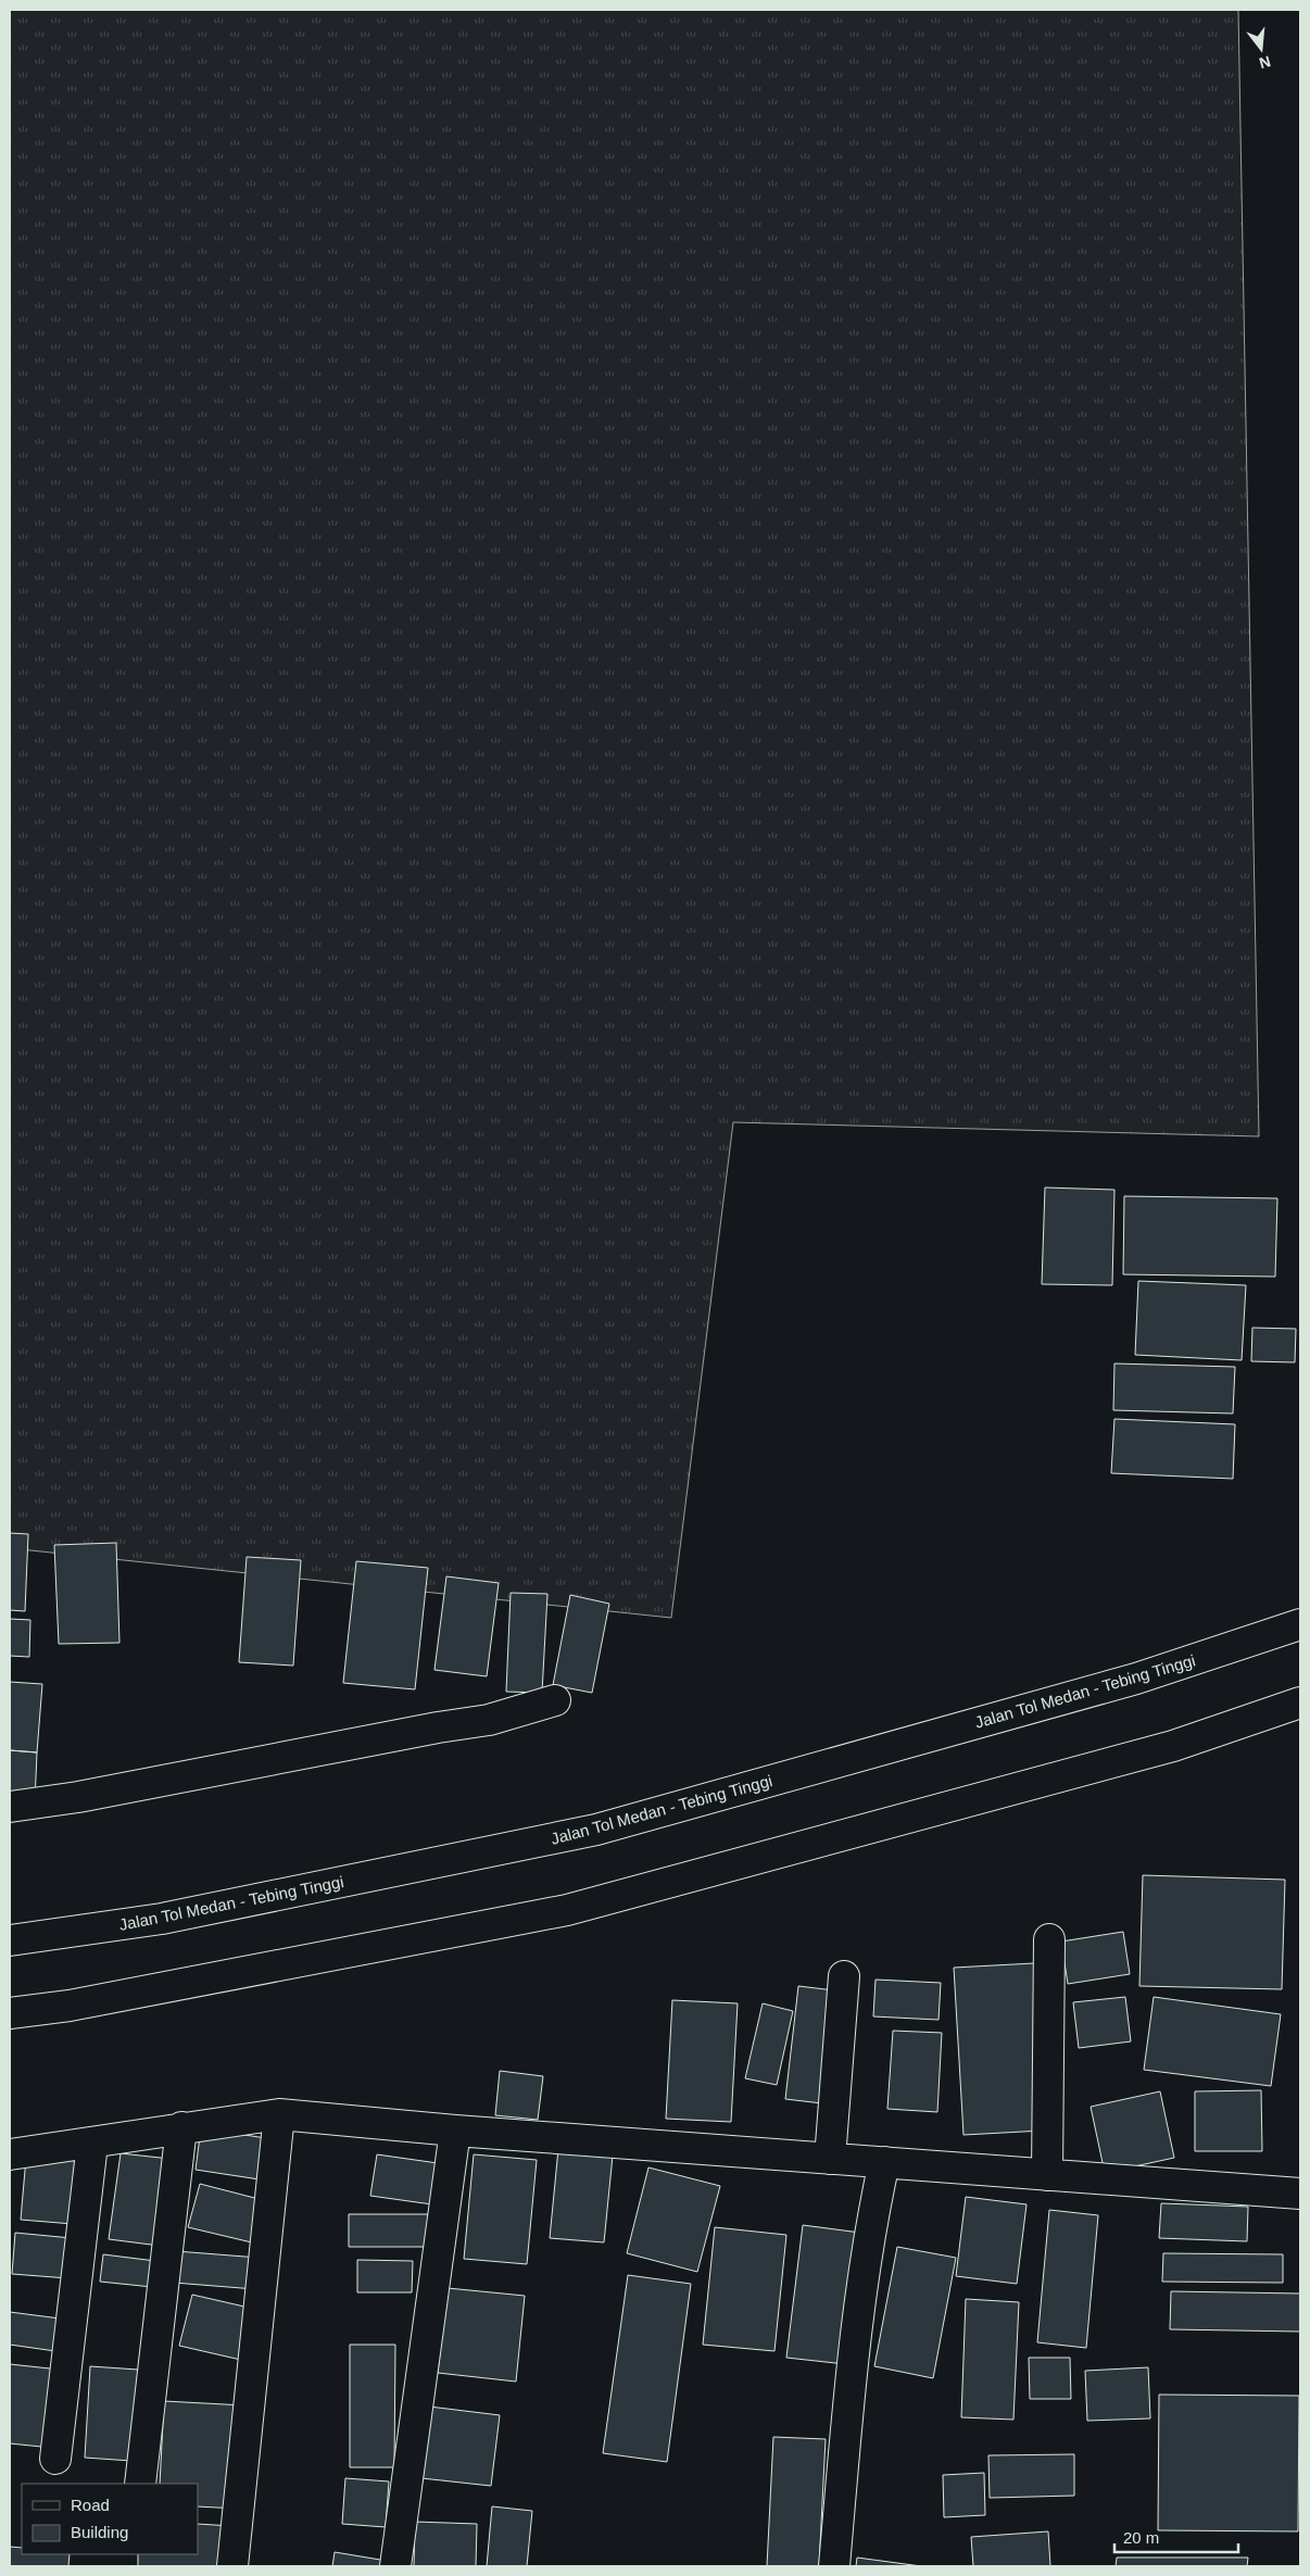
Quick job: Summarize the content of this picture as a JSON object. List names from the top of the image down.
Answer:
{
  "streets": {
    "main road": ["Jalan Tol Medan - Tebing Tinggi"]
  },
  "legend": ["Road", "Building"],
  "scale_bar": "20 m",
  "north": "bottom"
}
